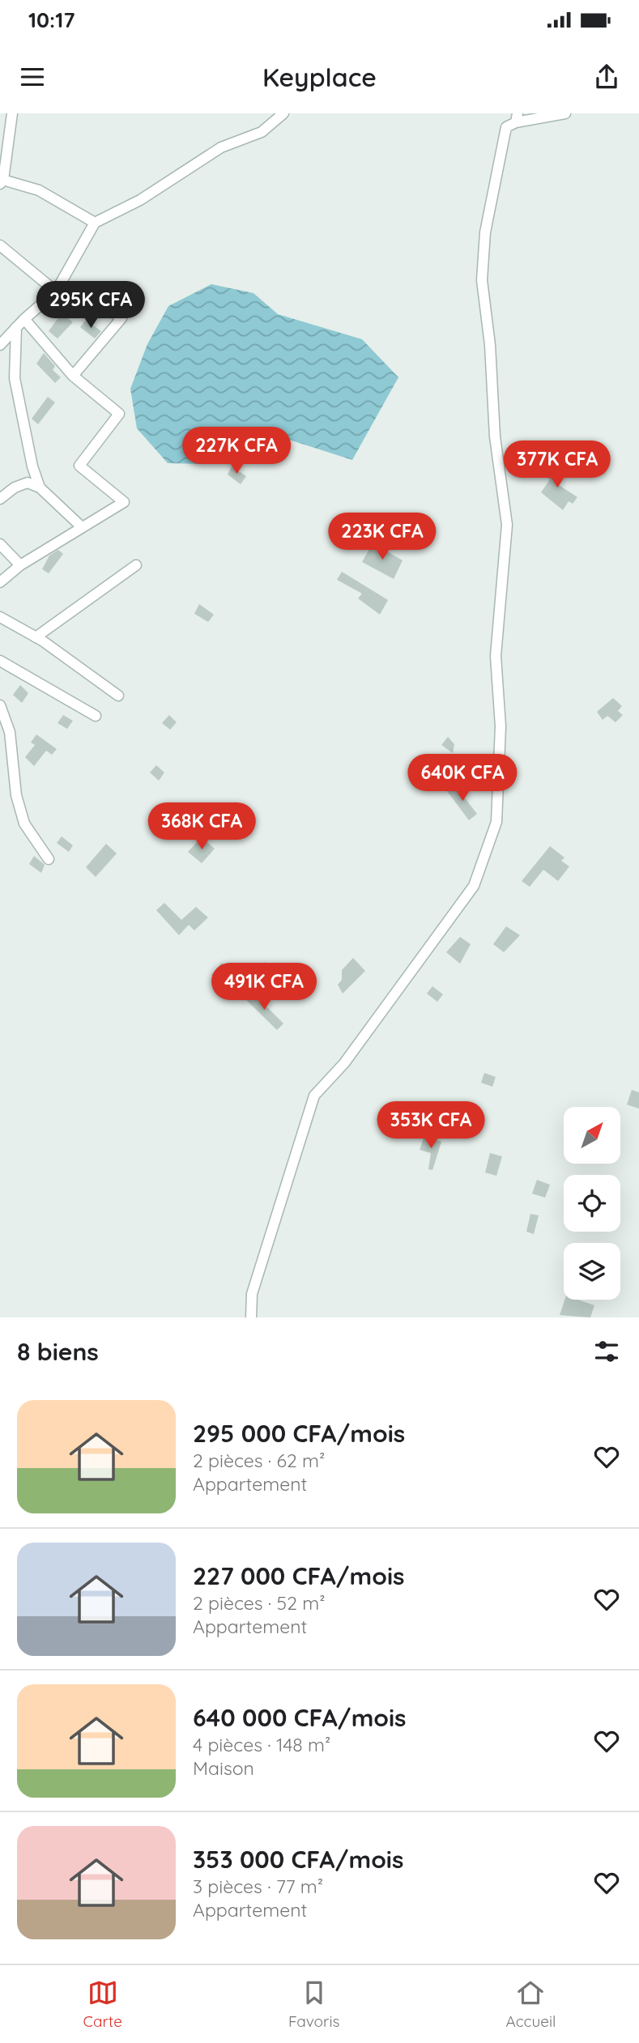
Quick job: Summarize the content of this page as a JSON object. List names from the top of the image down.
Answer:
{
  "north": "top right",
  "page": {
    "status": "10:17",
    "header": "Keyplace",
    "price": [
      "295K CFA",
      "227K CFA",
      "377K CFA",
      "223K CFA",
      "640K CFA",
      "368K CFA",
      "491K CFA",
      "353K CFA"
    ],
    "heading": "8 biens",
    "list": [
      {
        "name": "295 000 CFA/mois",
        "note": "2 pièces · 62 m² · Appartement"
      },
      {
        "name": "227 000 CFA/mois",
        "note": "2 pièces · 52 m² · Appartement"
      },
      {
        "name": "640 000 CFA/mois",
        "note": "4 pièces · 148 m² · Maison"
      },
      {
        "name": "353 000 CFA/mois",
        "note": "3 pièces · 77 m² · Appartement"
      }
    ],
    "tabs": ["Carte", "Favoris", "Accueil"]
  }
}
